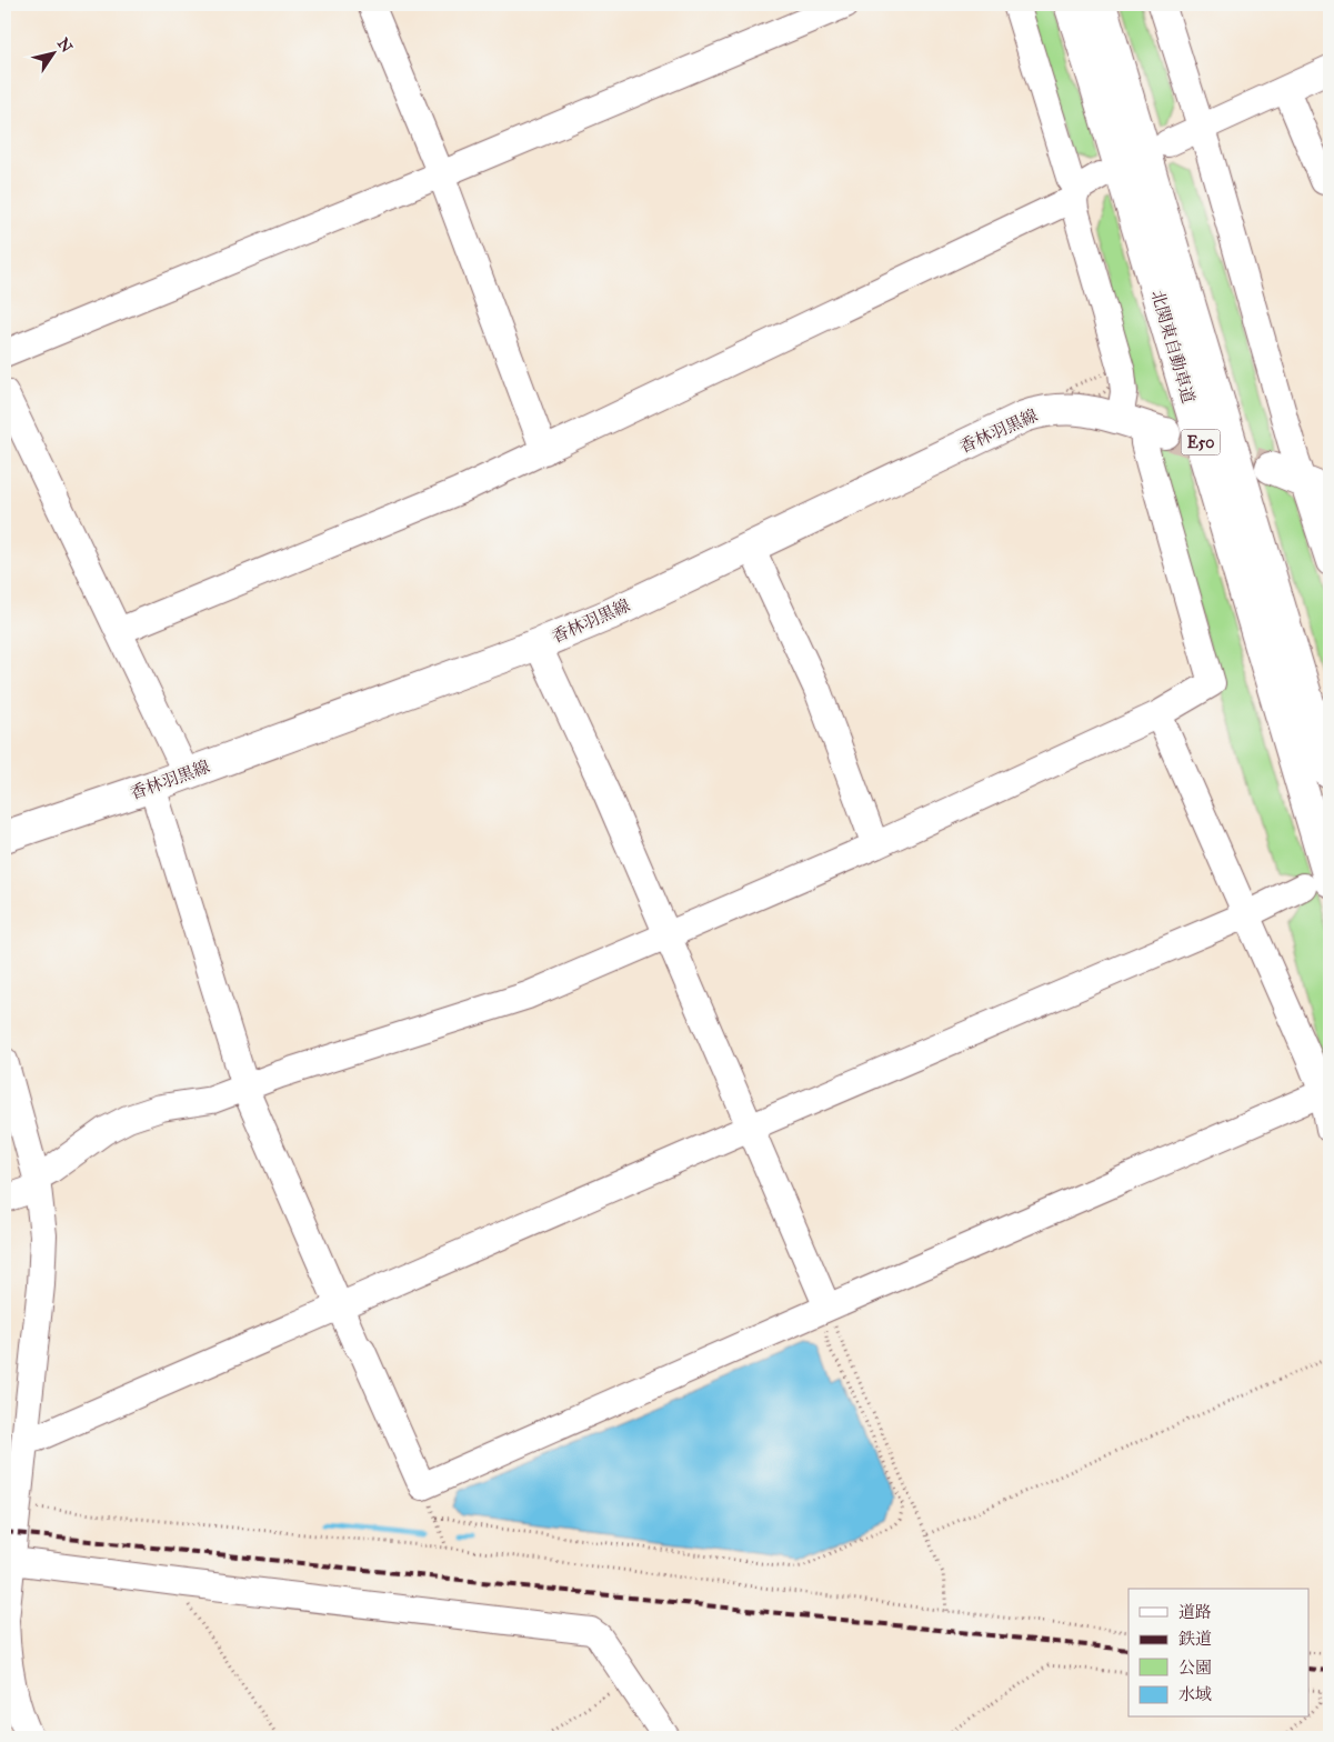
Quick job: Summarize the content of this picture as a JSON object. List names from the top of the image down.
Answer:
{
  "streets": {
    "main road": ["北関東自動車道", "香林羽黒線", "E50"]
  },
  "legend": [
    "道路",
    "鉄道",
    "公園",
    "水域"
  ],
  "north": "top right"
}
